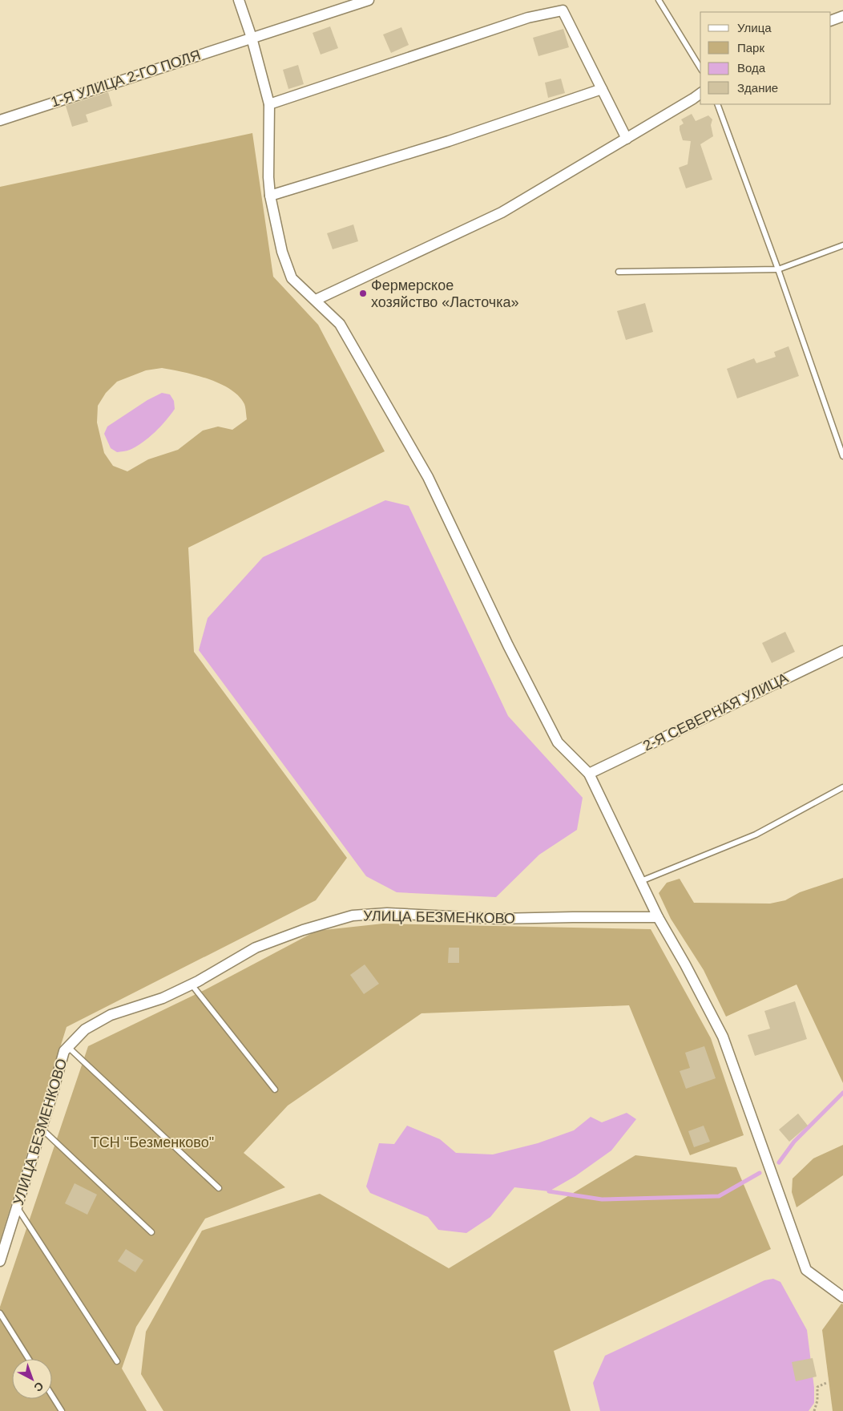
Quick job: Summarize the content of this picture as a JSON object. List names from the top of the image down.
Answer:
{
  "streets": {
    "street": ["1-Я УЛИЦА 2-ГО ПОЛЯ", "2-Я СЕВЕРНАЯ УЛИЦА", "УЛИЦА БЕЗМЕНКОВО"]
  },
  "parks": ["ТСН \"Безменково\""],
  "places": ["Фермерское хозяйство «Ласточка»"],
  "legend": [
    "Улица",
    "Парк",
    "Вода",
    "Здание"
  ],
  "north": "bottom right"
}
